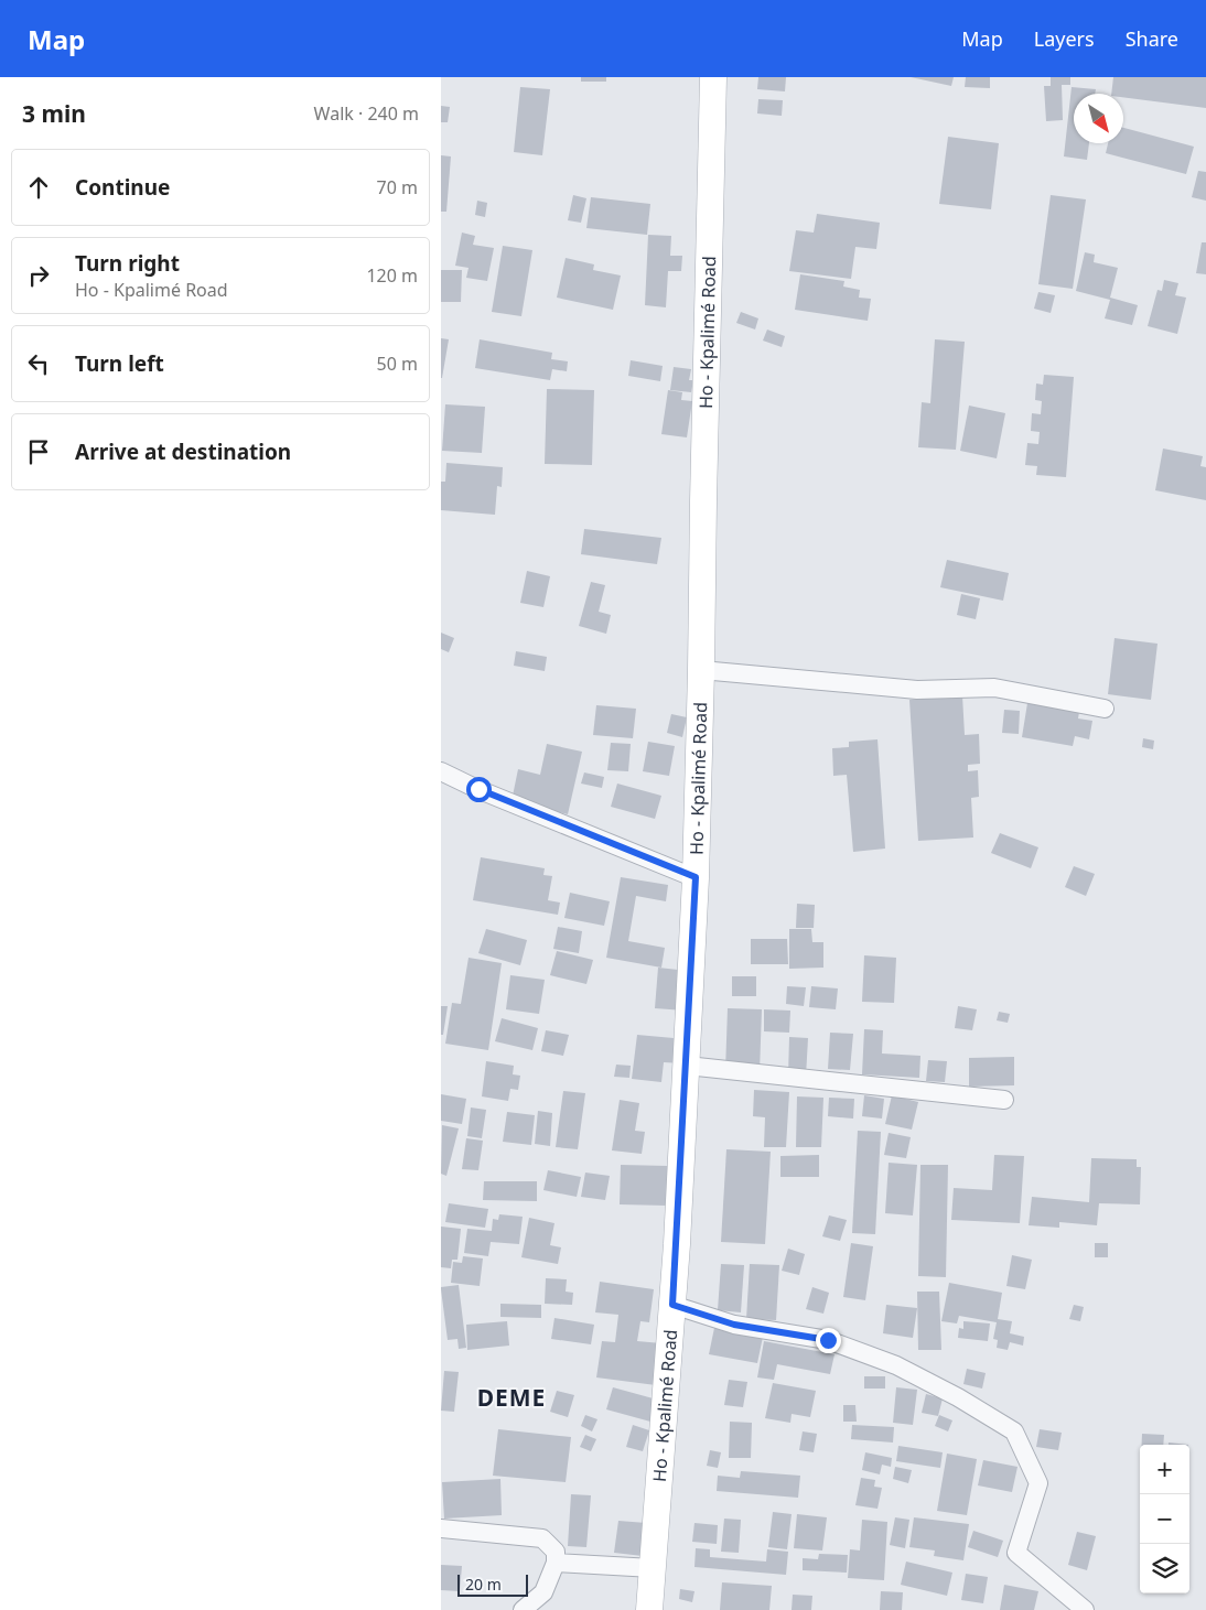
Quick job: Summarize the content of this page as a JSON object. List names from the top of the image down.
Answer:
{
  "streets": {
    "main road": ["Ho - Kpalimé Road"]
  },
  "districts": ["DEME"],
  "scale_bar": "20 m",
  "north": "bottom right",
  "page": {
    "header": "Map",
    "nav": ["Map", "Layers", "Share"],
    "heading": ["3 min", "Walk · 240 m"],
    "list": [
      ["Continue", "70 m"],
      ["Turn right", "Ho - Kpalimé Road", "120 m"],
      ["Turn left", "50 m"],
      "Arrive at destination"
    ],
    "map_buttons": ["+", "−"],
    "scale": "20 m"
  }
}
